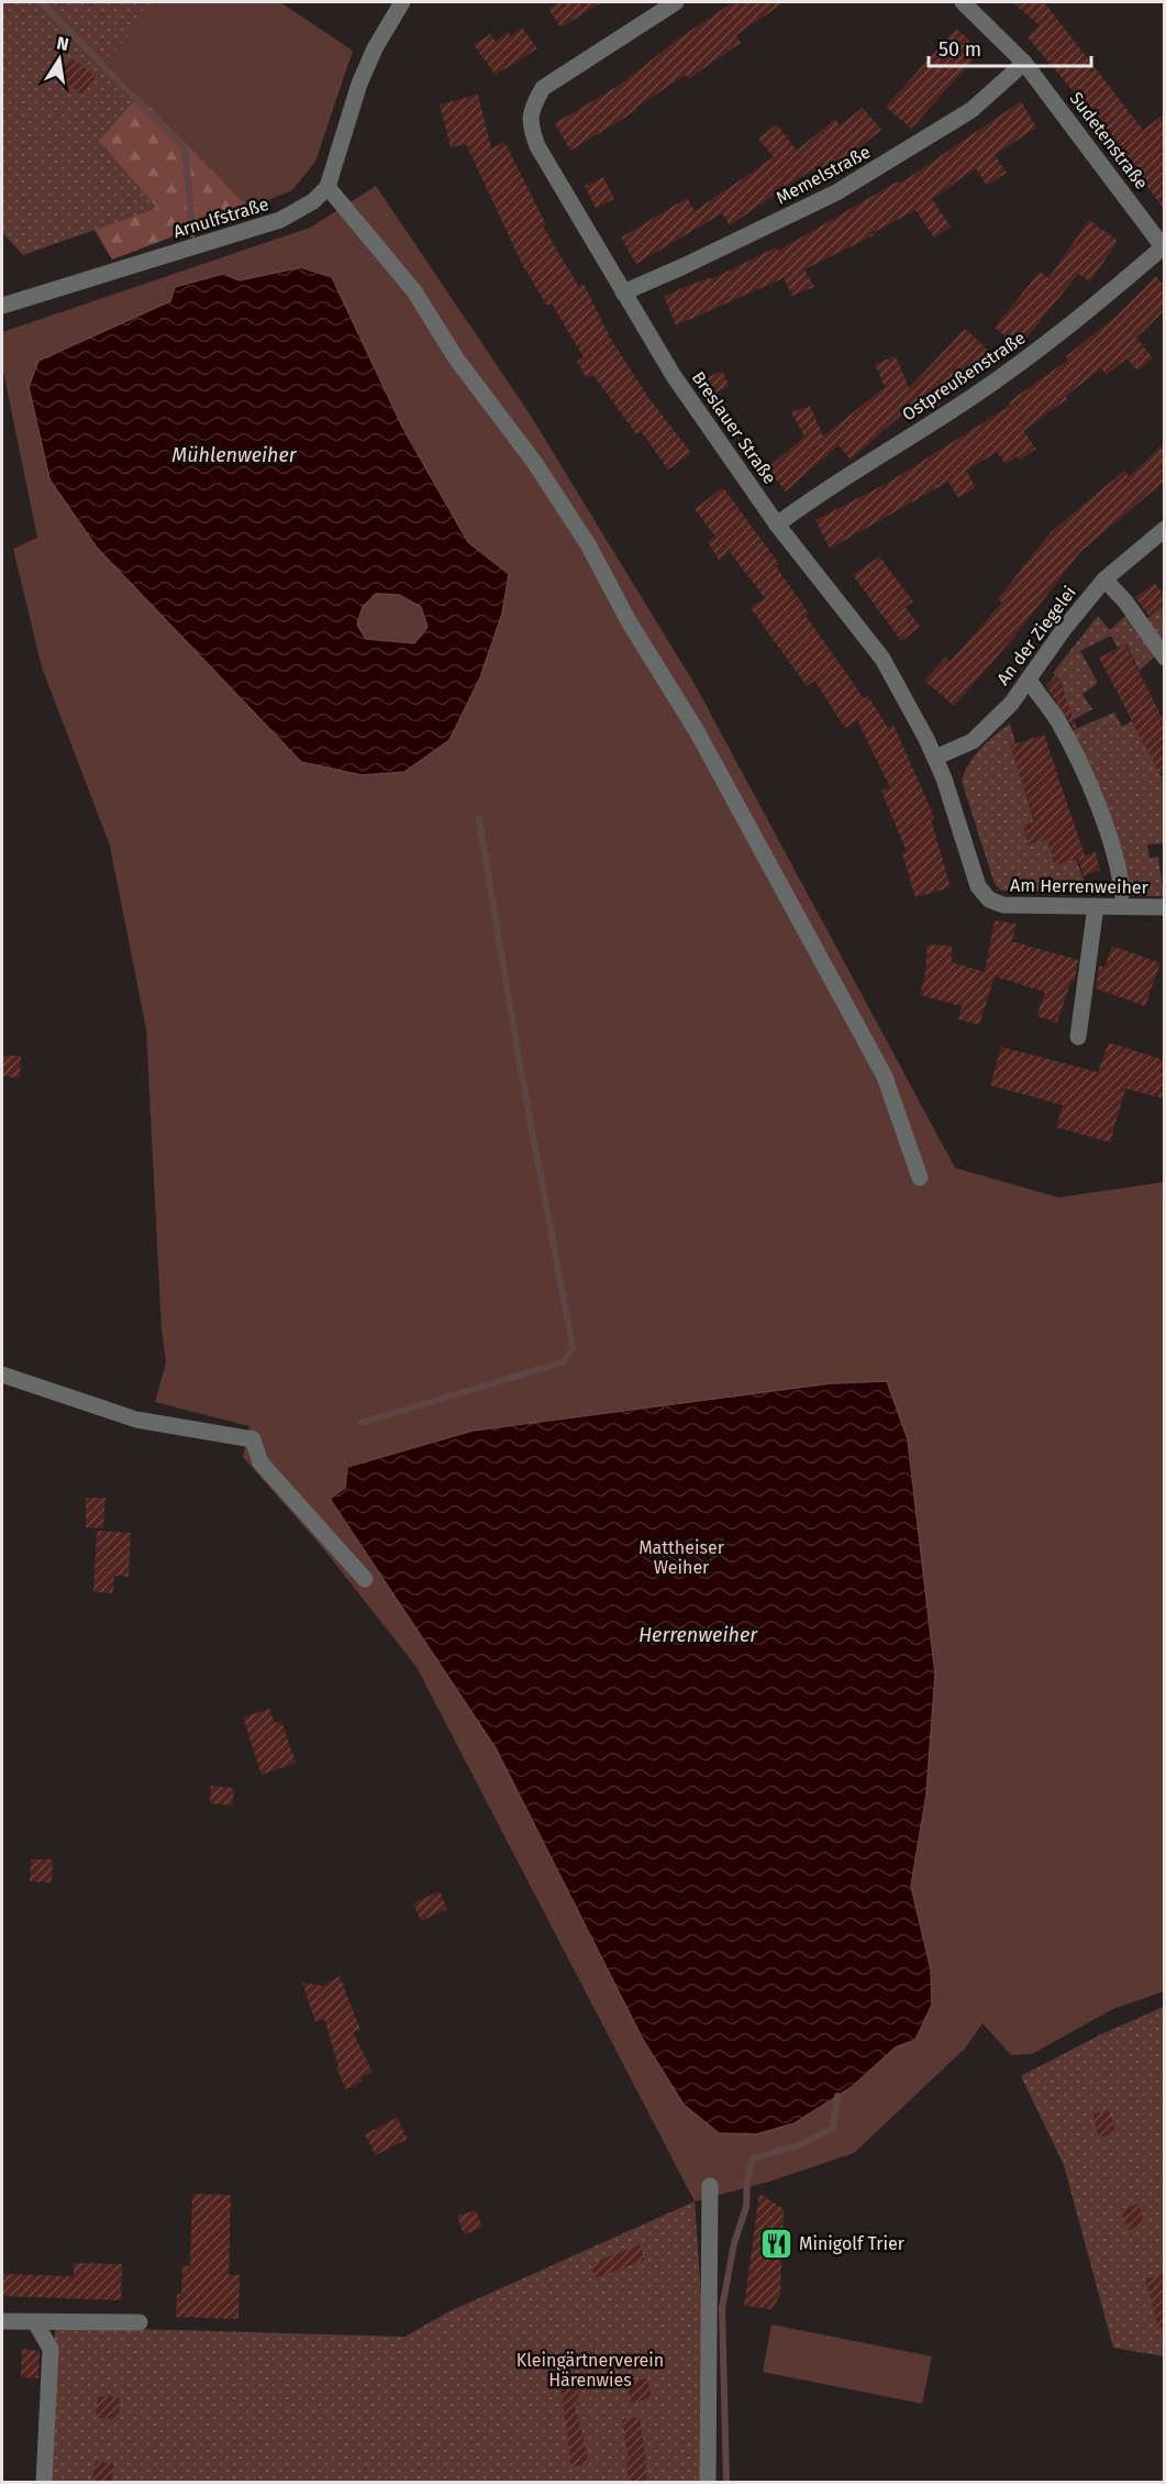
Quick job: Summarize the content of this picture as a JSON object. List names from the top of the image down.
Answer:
{
  "streets": {
    "street": [
      "Sudetenstraße",
      "Memelstraße",
      "Arnulfstraße",
      "Ostpreußenstraße",
      "Breslauer Straße",
      "An der Ziegelei",
      "Am Herrenweiher"
    ]
  },
  "crossings": [
    ["Sudetenstraße", "Memelstraße"],
    ["Sudetenstraße", "Ostpreußenstraße"],
    ["Memelstraße", "Breslauer Straße"],
    ["Ostpreußenstraße", "Breslauer Straße"],
    ["Breslauer Straße", "An der Ziegelei"],
    ["Breslauer Straße", "Am Herrenweiher"],
    ["An der Ziegelei", "Am Herrenweiher"]
  ],
  "water": ["Mühlenweiher", "Herrenweiher"],
  "parks": ["Mattheiser Weiher", "Kleingärtnerverein Härenwies"],
  "places": {
    "restaurant": ["Minigolf Trier"]
  },
  "scale_bar": "50 m",
  "north": "top"
}
